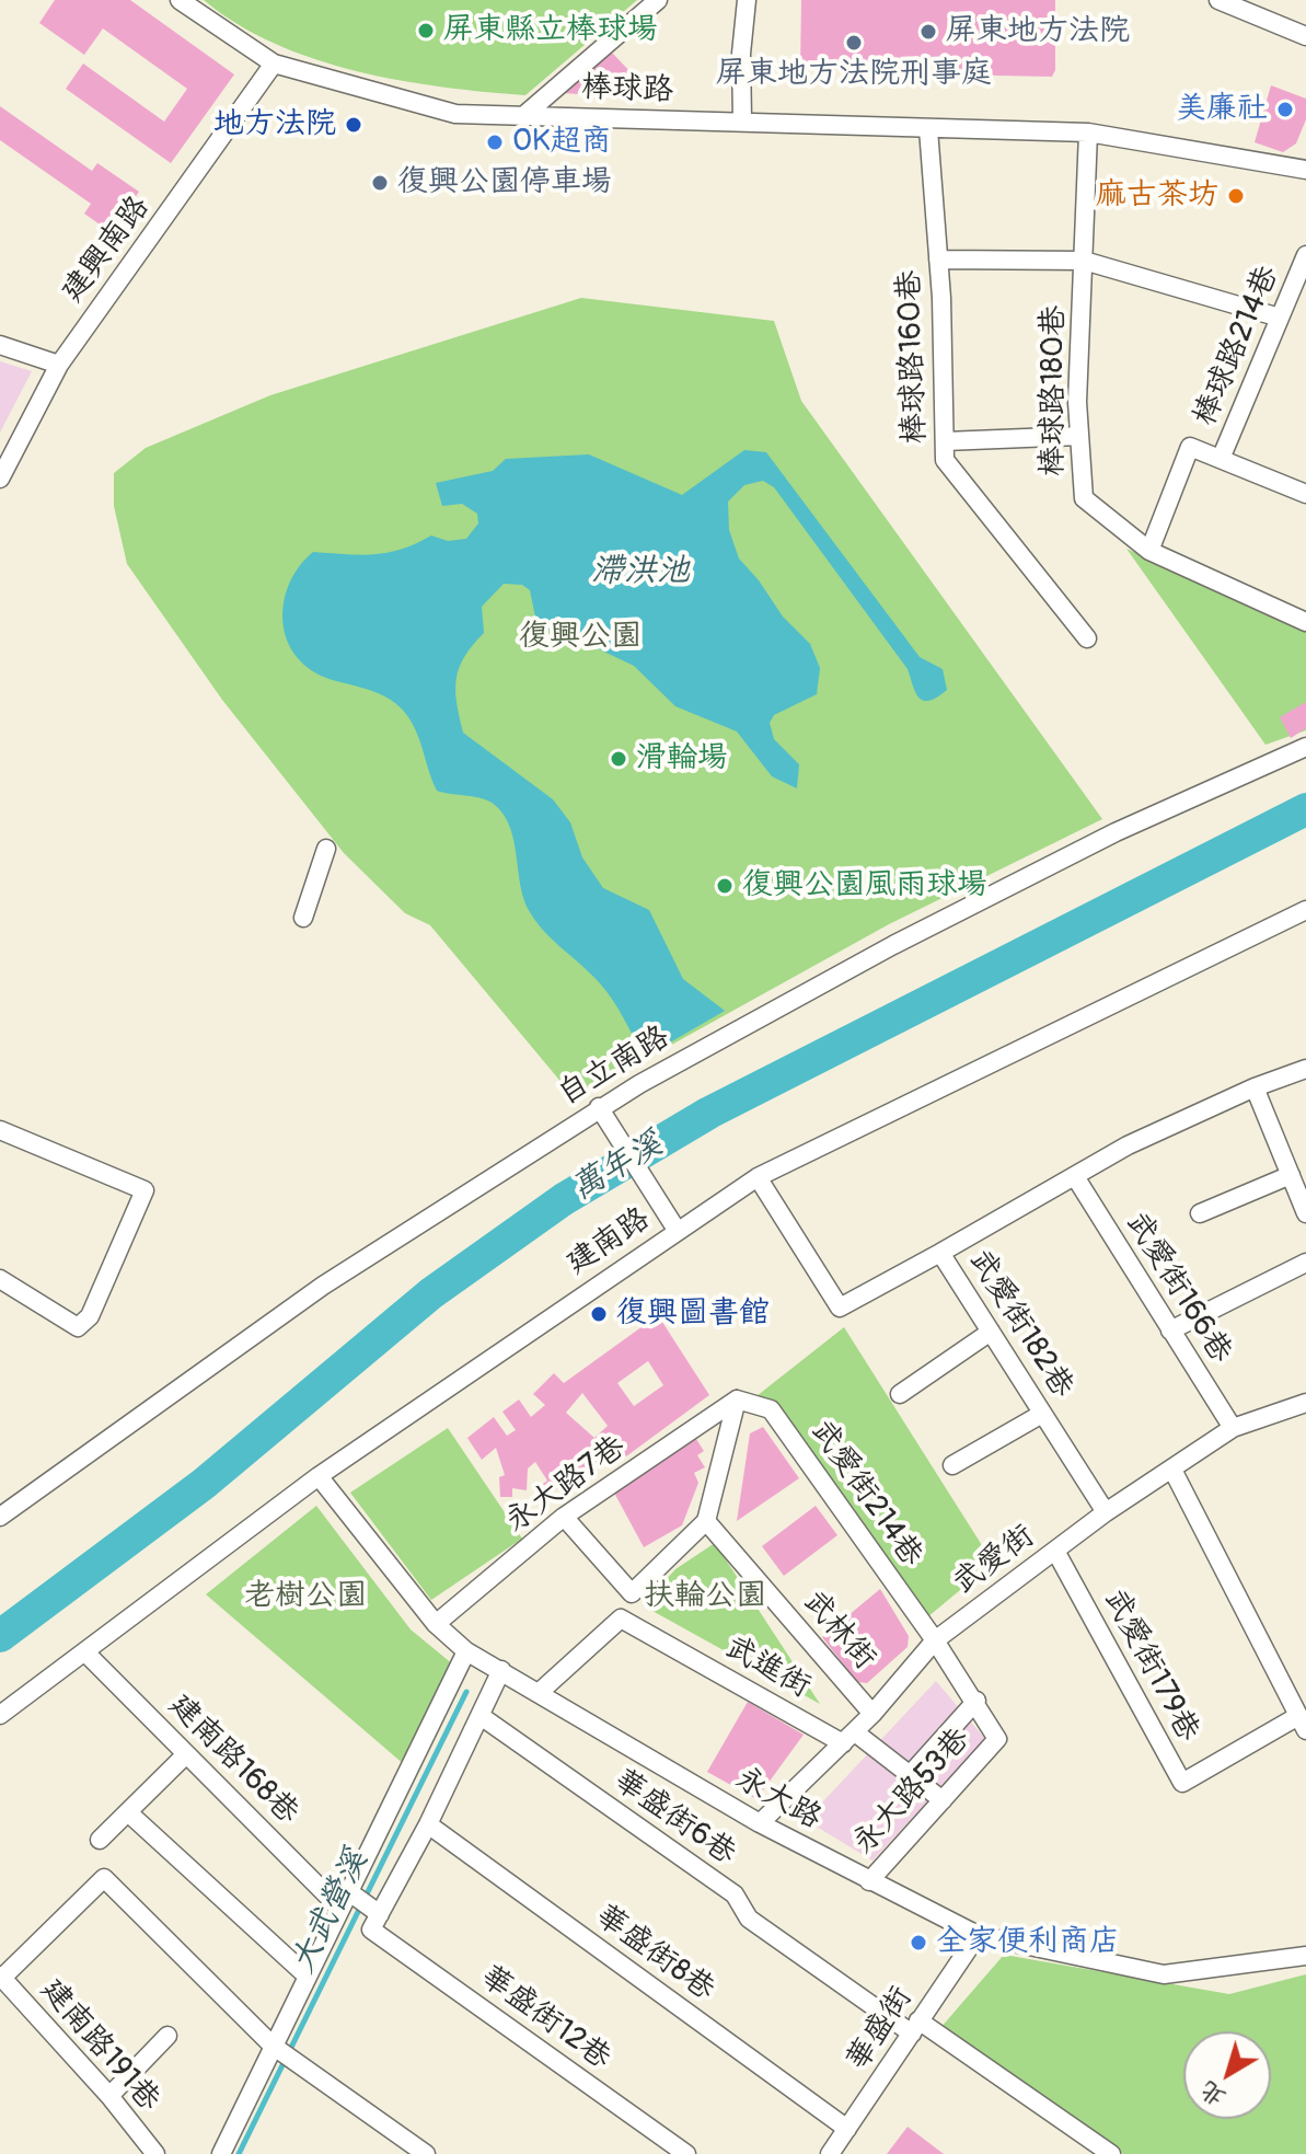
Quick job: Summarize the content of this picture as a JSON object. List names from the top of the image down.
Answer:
{
  "streets": {
    "street": [
      "棒球路",
      "建興南路",
      "棒球路214巷",
      "棒球路160巷",
      "棒球路180巷",
      "自立南路",
      "建南路",
      "武愛街166巷",
      "武愛街182巷",
      "永大路7巷",
      "武愛街214巷",
      "武愛街",
      "武林街",
      "武愛街179巷",
      "武進街",
      "建南路168巷",
      "永大路53巷",
      "永大路",
      "華盛街6巷",
      "華盛街8巷",
      "華盛街12巷",
      "華盛街",
      "建南路191巷"
    ]
  },
  "crossings": [
    ["棒球路", "建興南路"],
    ["棒球路", "棒球路160巷"],
    ["棒球路", "棒球路180巷"],
    ["建南路", "建南路168巷"],
    ["建南路", "永大路"],
    ["武愛街166巷", "武愛街182巷"],
    ["武愛街166巷", "武愛街"],
    ["武愛街182巷", "武愛街"],
    ["永大路7巷", "武愛街214巷"],
    ["永大路7巷", "永大路"],
    ["武愛街214巷", "武愛街"],
    ["武愛街214巷", "永大路53巷"],
    ["武愛街", "武林街"],
    ["武愛街", "武愛街179巷"],
    ["武愛街", "武進街"],
    ["武愛街", "永大路"],
    ["武進街", "永大路53巷"],
    ["建南路168巷", "華盛街12巷"],
    ["永大路53巷", "永大路"],
    ["永大路", "華盛街"],
    ["華盛街6巷", "華盛街"],
    ["華盛街8巷", "華盛街"]
  ],
  "water": ["滯洪池", "萬年溪", "大武營溪"],
  "parks": ["復興公園", "老樹公園", "扶輪公園"],
  "places": [
    "屏東縣立棒球場",
    "屏東地方法院",
    "屏東地方法院刑事庭",
    "美廉社",
    "地方法院",
    "OK超商",
    "復興公園停車場",
    "麻古茶坊",
    "滑輪場",
    "復興公園風雨球場",
    "復興圖書館",
    "全家便利商店"
  ],
  "north": "bottom left"
}
